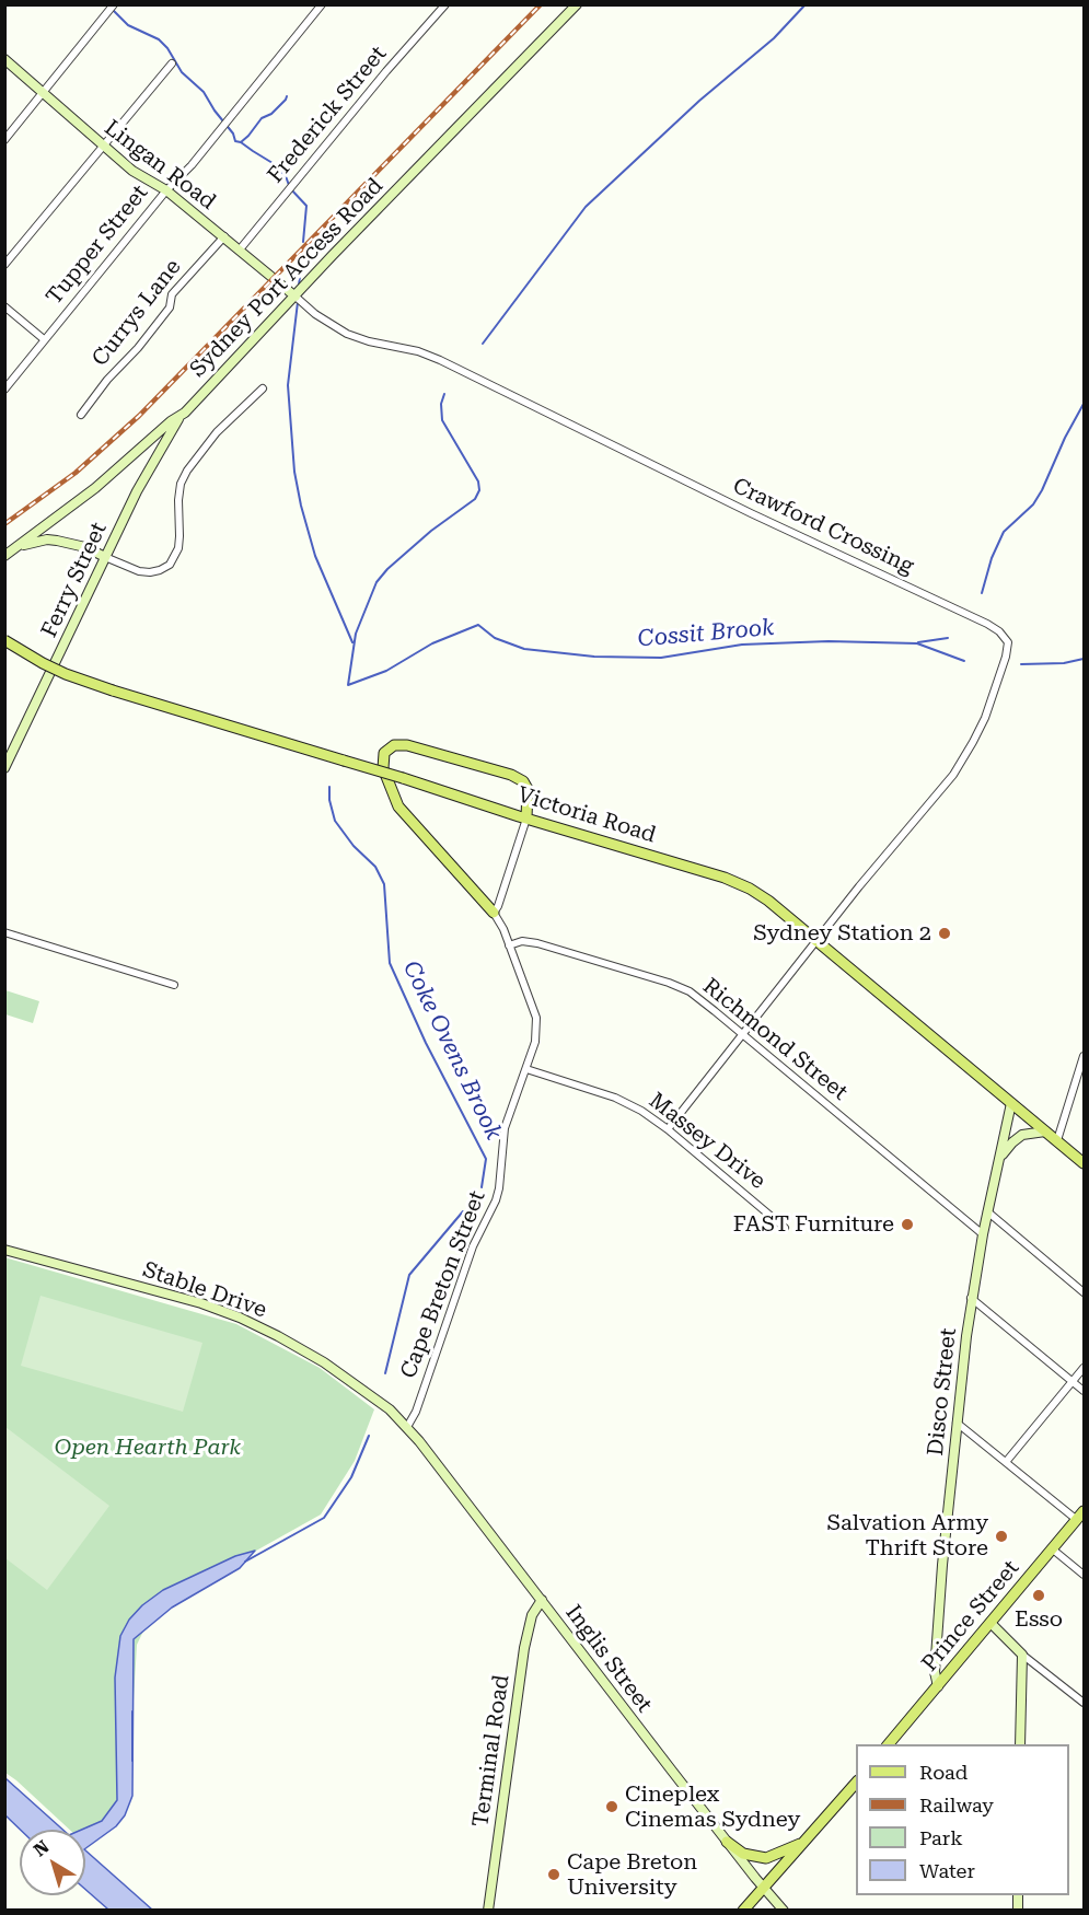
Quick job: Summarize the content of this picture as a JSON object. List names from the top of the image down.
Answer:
{
  "streets": {
    "main road": ["Victoria Road", "Prince Street"],
    "street": [
      "Frederick Street",
      "Lingan Road",
      "Tupper Street",
      "Sydney Port Access Road",
      "Currys Lane",
      "Crawford Crossing",
      "Ferry Street",
      "Richmond Street",
      "Massey Drive",
      "Cape Breton Street",
      "Stable Drive",
      "Disco Street",
      "Inglis Street",
      "Terminal Road"
    ]
  },
  "crossings": [
    ["Frederick Street", "Lingan Road"],
    ["Lingan Road", "Tupper Street"],
    ["Lingan Road", "Sydney Port Access Road"],
    ["Lingan Road", "Currys Lane"],
    ["Lingan Road", "Crawford Crossing"],
    ["Sydney Port Access Road", "Crawford Crossing"],
    ["Sydney Port Access Road", "Ferry Street"],
    ["Crawford Crossing", "Victoria Road"],
    ["Crawford Crossing", "Richmond Street"],
    ["Crawford Crossing", "Massey Drive"],
    ["Victoria Road", "Disco Street"],
    ["Richmond Street", "Cape Breton Street"],
    ["Richmond Street", "Disco Street"],
    ["Massey Drive", "Cape Breton Street"],
    ["Cape Breton Street", "Stable Drive"],
    ["Cape Breton Street", "Inglis Street"],
    ["Stable Drive", "Inglis Street"],
    ["Disco Street", "Prince Street"],
    ["Inglis Street", "Terminal Road"]
  ],
  "water": ["Cossit Brook", "Coke Ovens Brook"],
  "parks": ["Open Hearth Park"],
  "places": [
    "Sydney Station 2",
    "FAST Furniture",
    "Salvation Army Thrift Store",
    "Esso",
    "Cineplex Cinemas Sydney",
    "Cape Breton University"
  ],
  "legend": [
    "Road",
    "Railway",
    "Park",
    "Water"
  ],
  "north": "top left"
}
